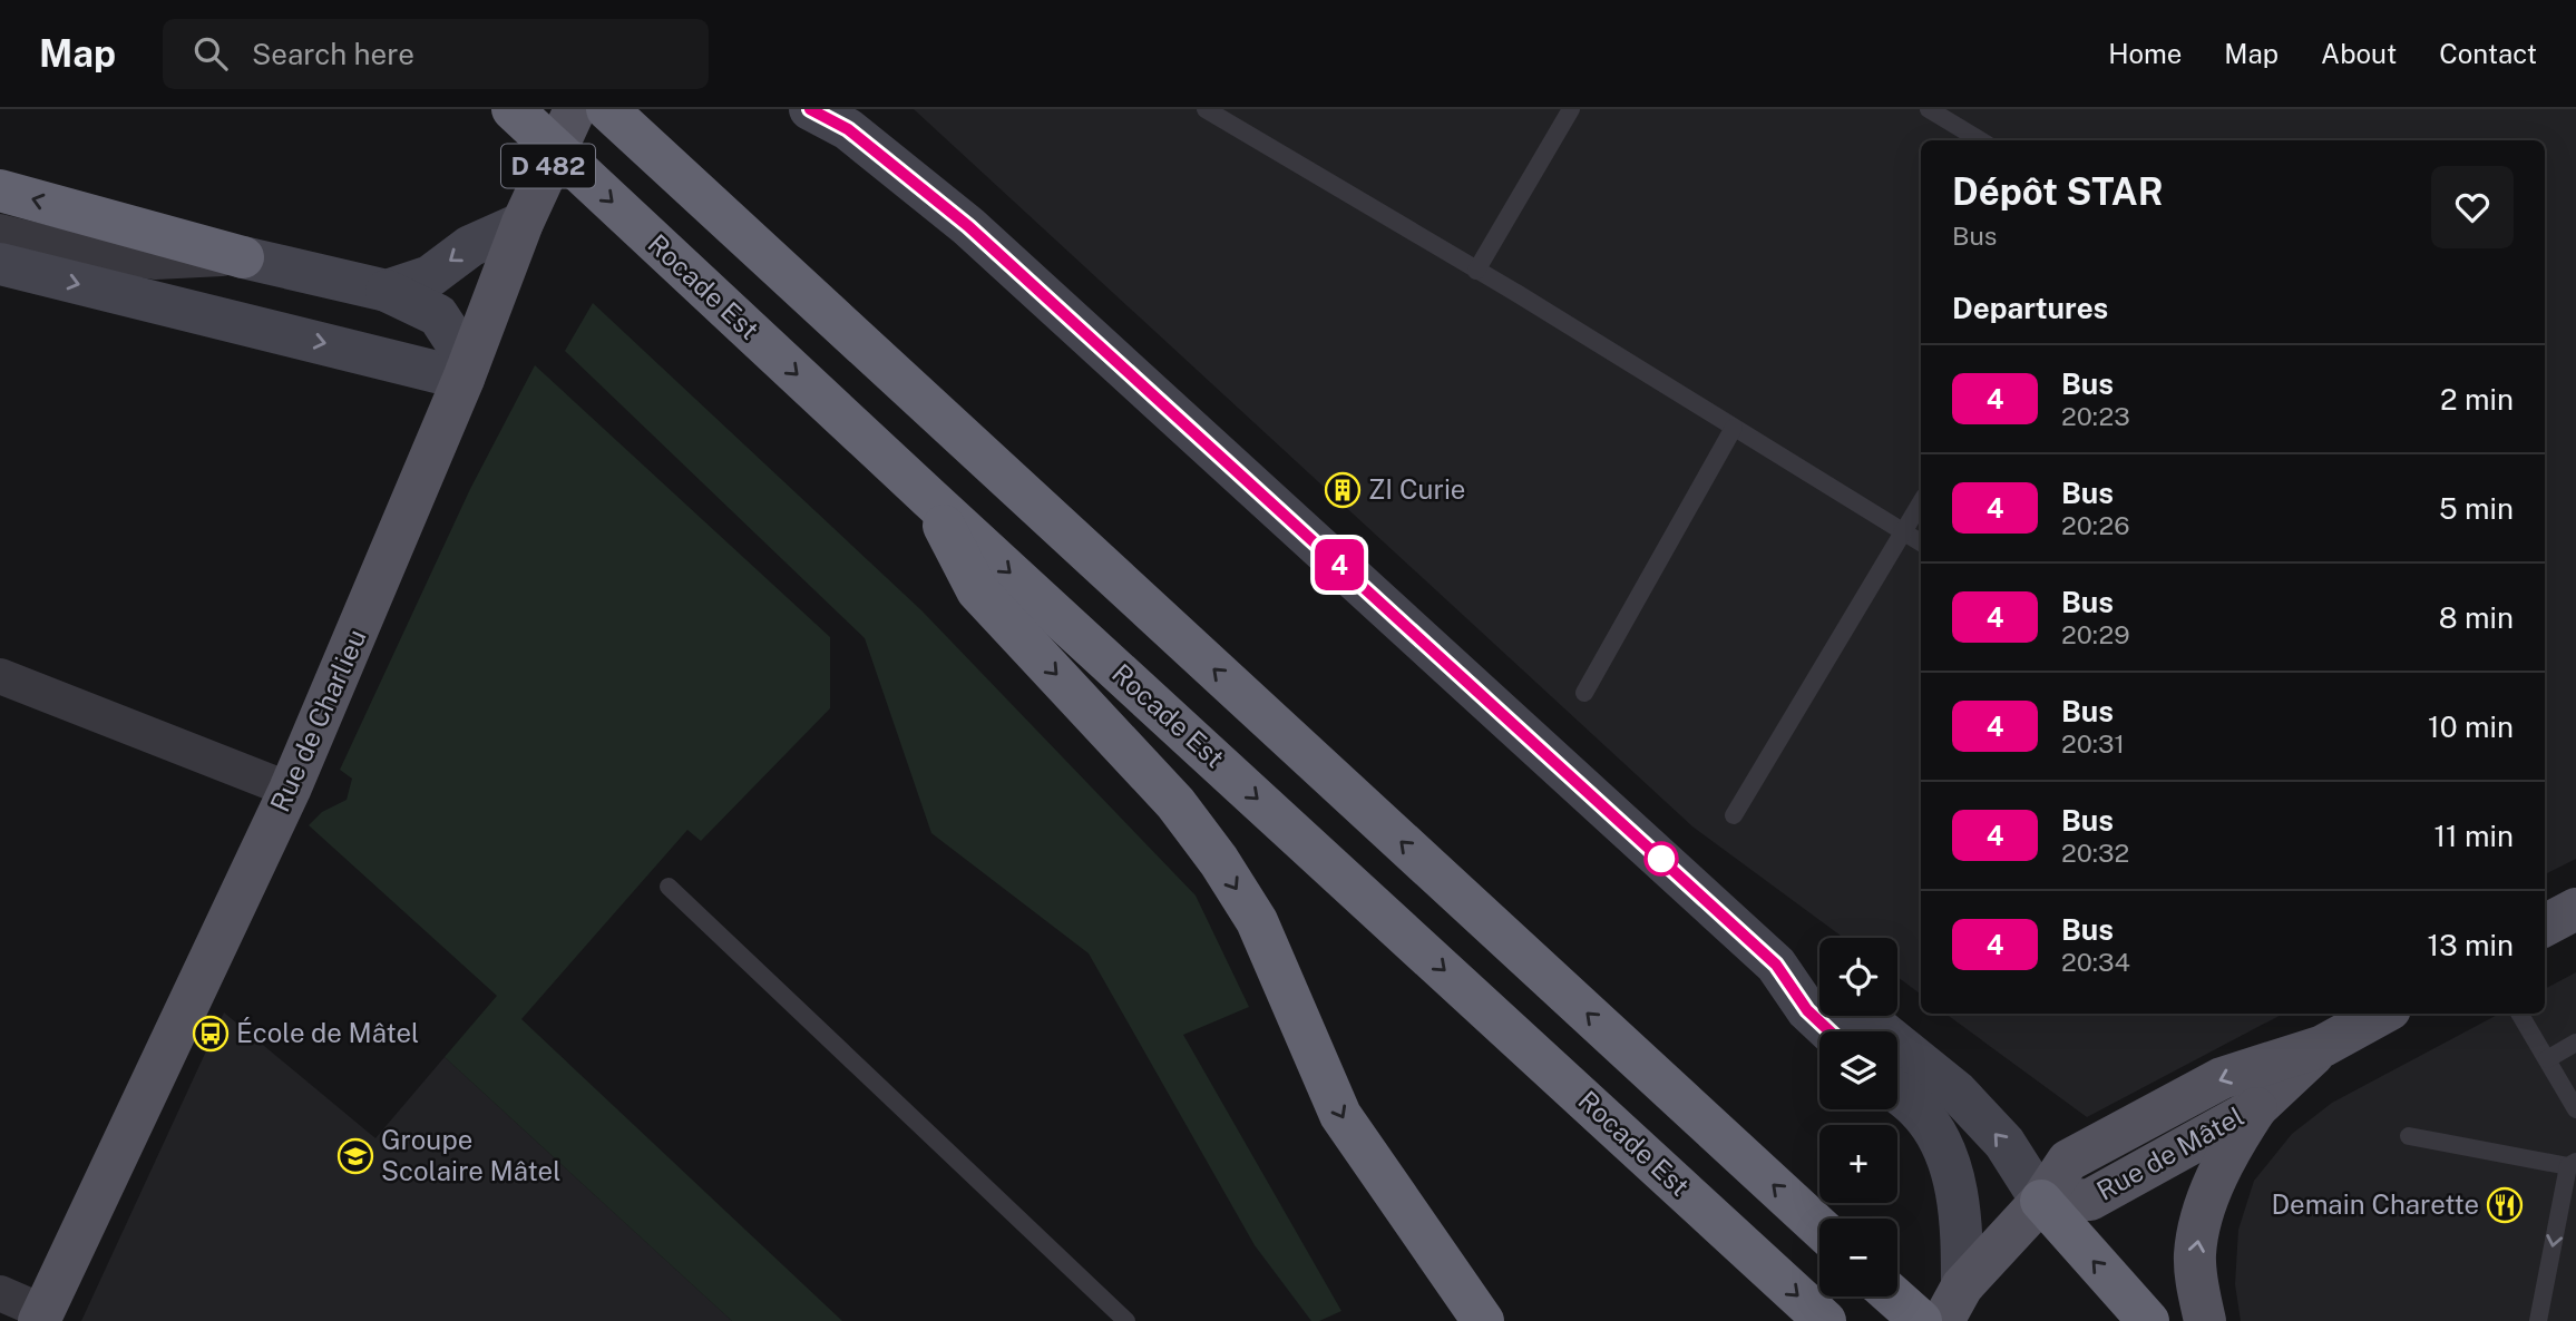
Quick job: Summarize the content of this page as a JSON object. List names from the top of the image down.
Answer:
{
  "streets": {
    "highway": ["Rocade Est"],
    "main road": ["D 482", "Rue de Charlieu", "Rue de Mâtel"]
  },
  "places": {
    "building": ["ZI Curie"],
    "bus stop": ["École de Mâtel"],
    "school or university": ["Groupe Scolaire Mâtel"],
    "restaurant": ["Demain Charette"]
  },
  "lines": ["bus line 4"],
  "page": {
    "header": "Map",
    "search": "Search here",
    "nav": [
      "Home",
      "Map",
      "About",
      "Contact"
    ],
    "on_map": "4",
    "heading": [
      ["Dépôt STAR", "Bus"],
      "Departures"
    ],
    "list": [
      {
        "mark": "4",
        "name": "Bus",
        "note": "20:23",
        "value": "2 min"
      },
      {
        "mark": "4",
        "name": "Bus",
        "note": "20:26",
        "value": "5 min"
      },
      {
        "mark": "4",
        "name": "Bus",
        "note": "20:29",
        "value": "8 min"
      },
      {
        "mark": "4",
        "name": "Bus",
        "note": "20:31",
        "value": "10 min"
      },
      {
        "mark": "4",
        "name": "Bus",
        "note": "20:32",
        "value": "11 min"
      },
      {
        "mark": "4",
        "name": "Bus",
        "note": "20:34",
        "value": "13 min"
      }
    ],
    "map_buttons": ["+", "−"]
  }
}
